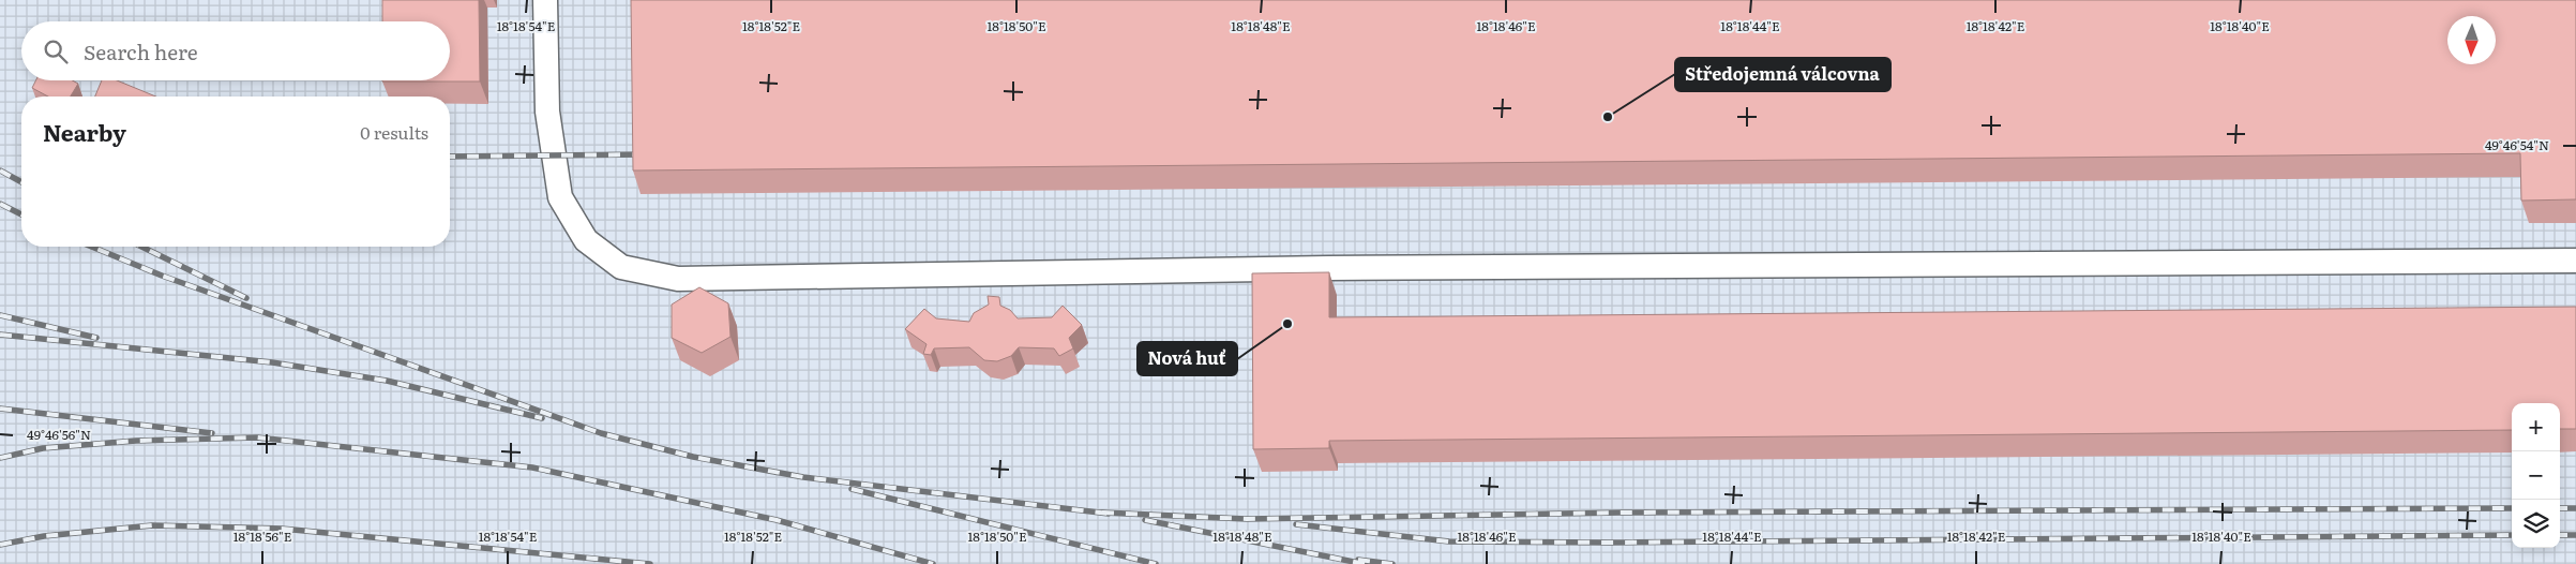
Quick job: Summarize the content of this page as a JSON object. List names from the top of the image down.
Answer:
{
  "places": ["Středojemná válcovna", "Nová huť"],
  "north": "bottom",
  "page": {
    "search": "Search here",
    "heading": ["Nearby", "0 results"],
    "map_buttons": ["+", "−"]
  },
  "coordinates": [
    "18°18'54\"E",
    "18°18'52\"E",
    "18°18'50\"E",
    "18°18'48\"E",
    "18°18'46\"E",
    "18°18'44\"E",
    "18°18'42\"E",
    "18°18'40\"E",
    "49°46'54\"N",
    "49°46'56\"N",
    "18°18'56\"E"
  ]
}
